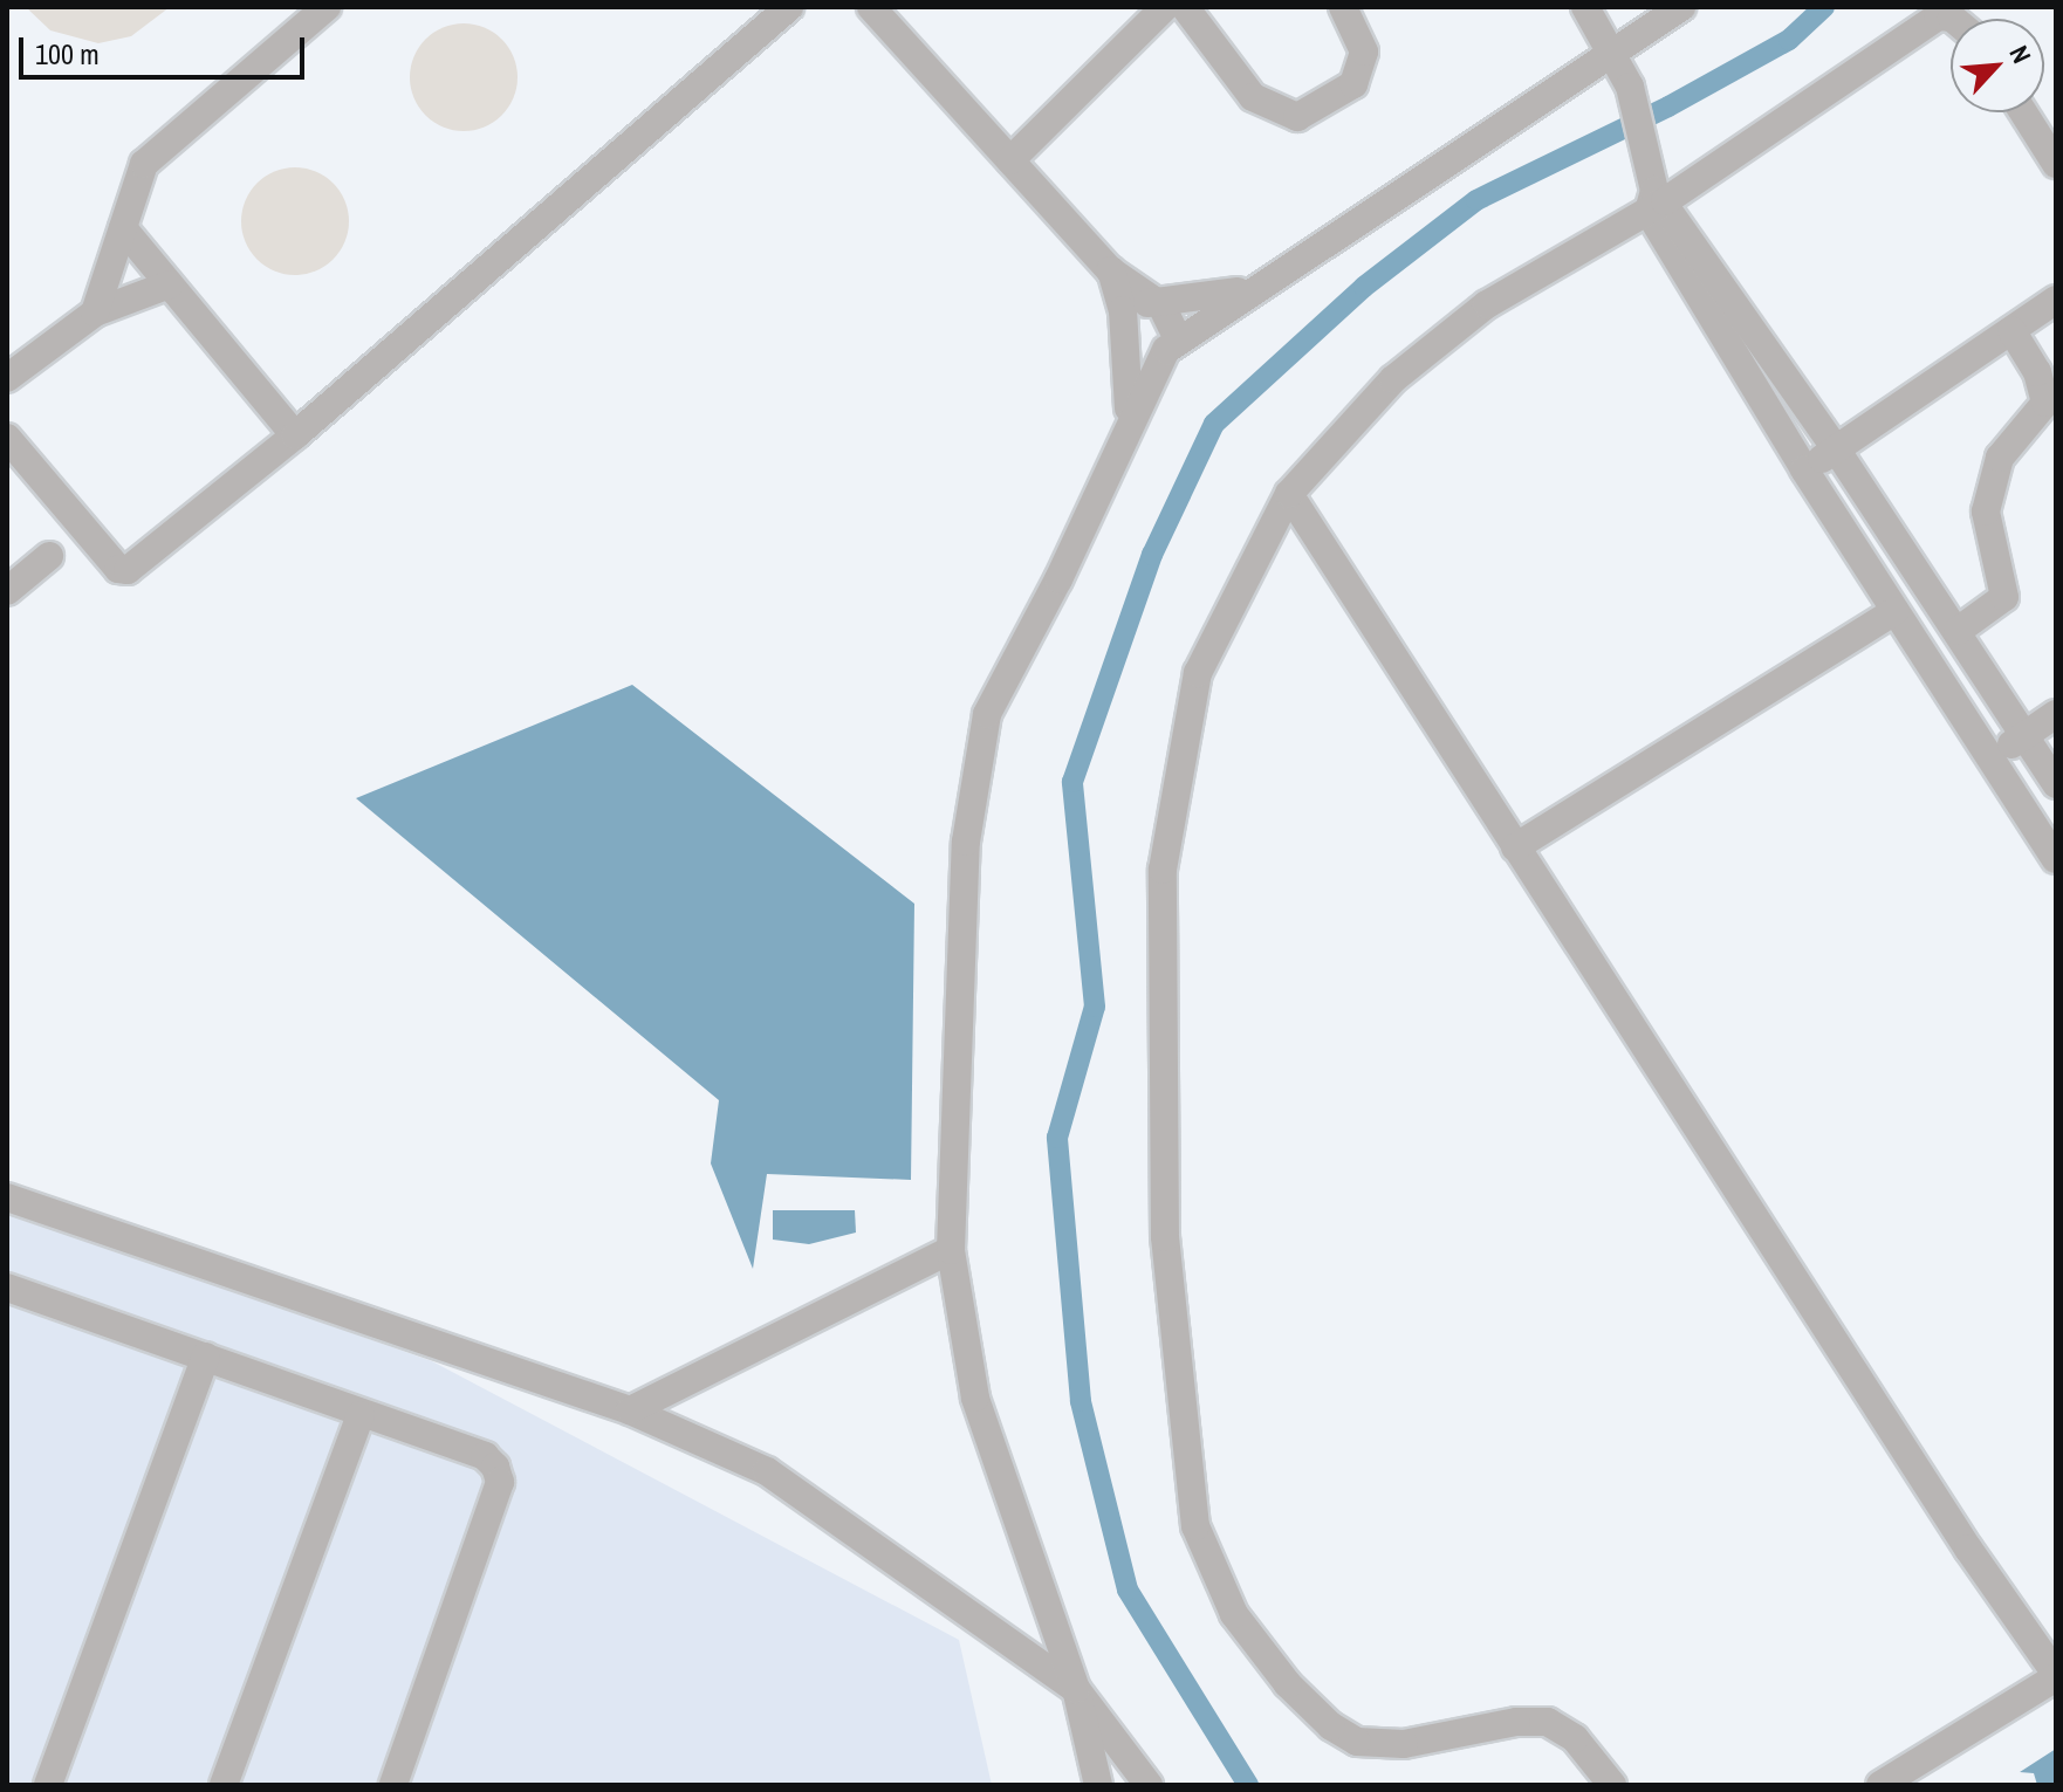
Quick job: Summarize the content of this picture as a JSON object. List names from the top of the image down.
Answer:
{
  "scale_bar": "100 m",
  "north": "top right"
}
